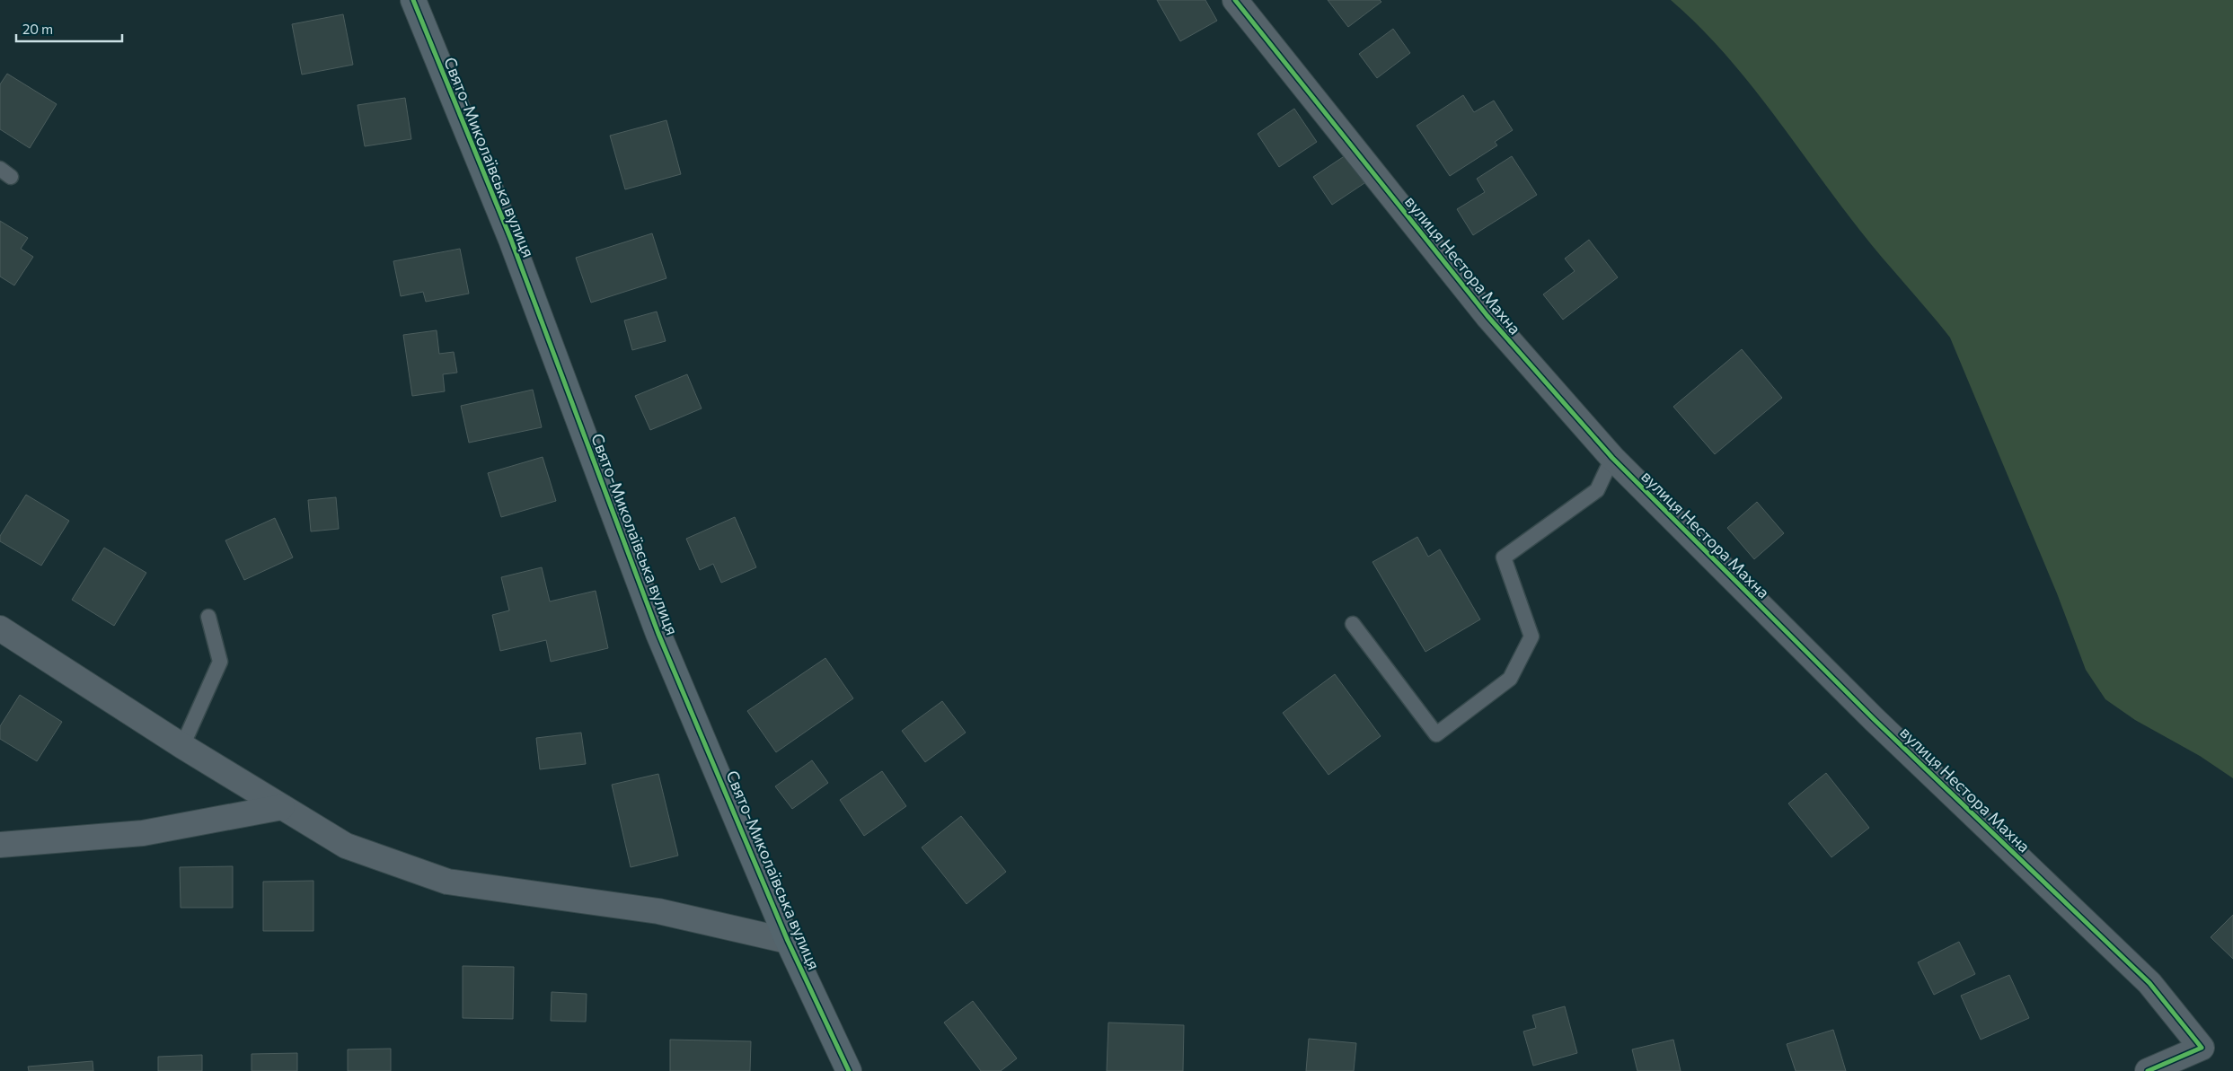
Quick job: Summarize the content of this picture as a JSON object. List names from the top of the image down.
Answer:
{
  "streets": {
    "street": ["Свято-Миколаївська вулиця", "вулиця Нестора Махна"]
  },
  "scale_bar": "20 m"
}
